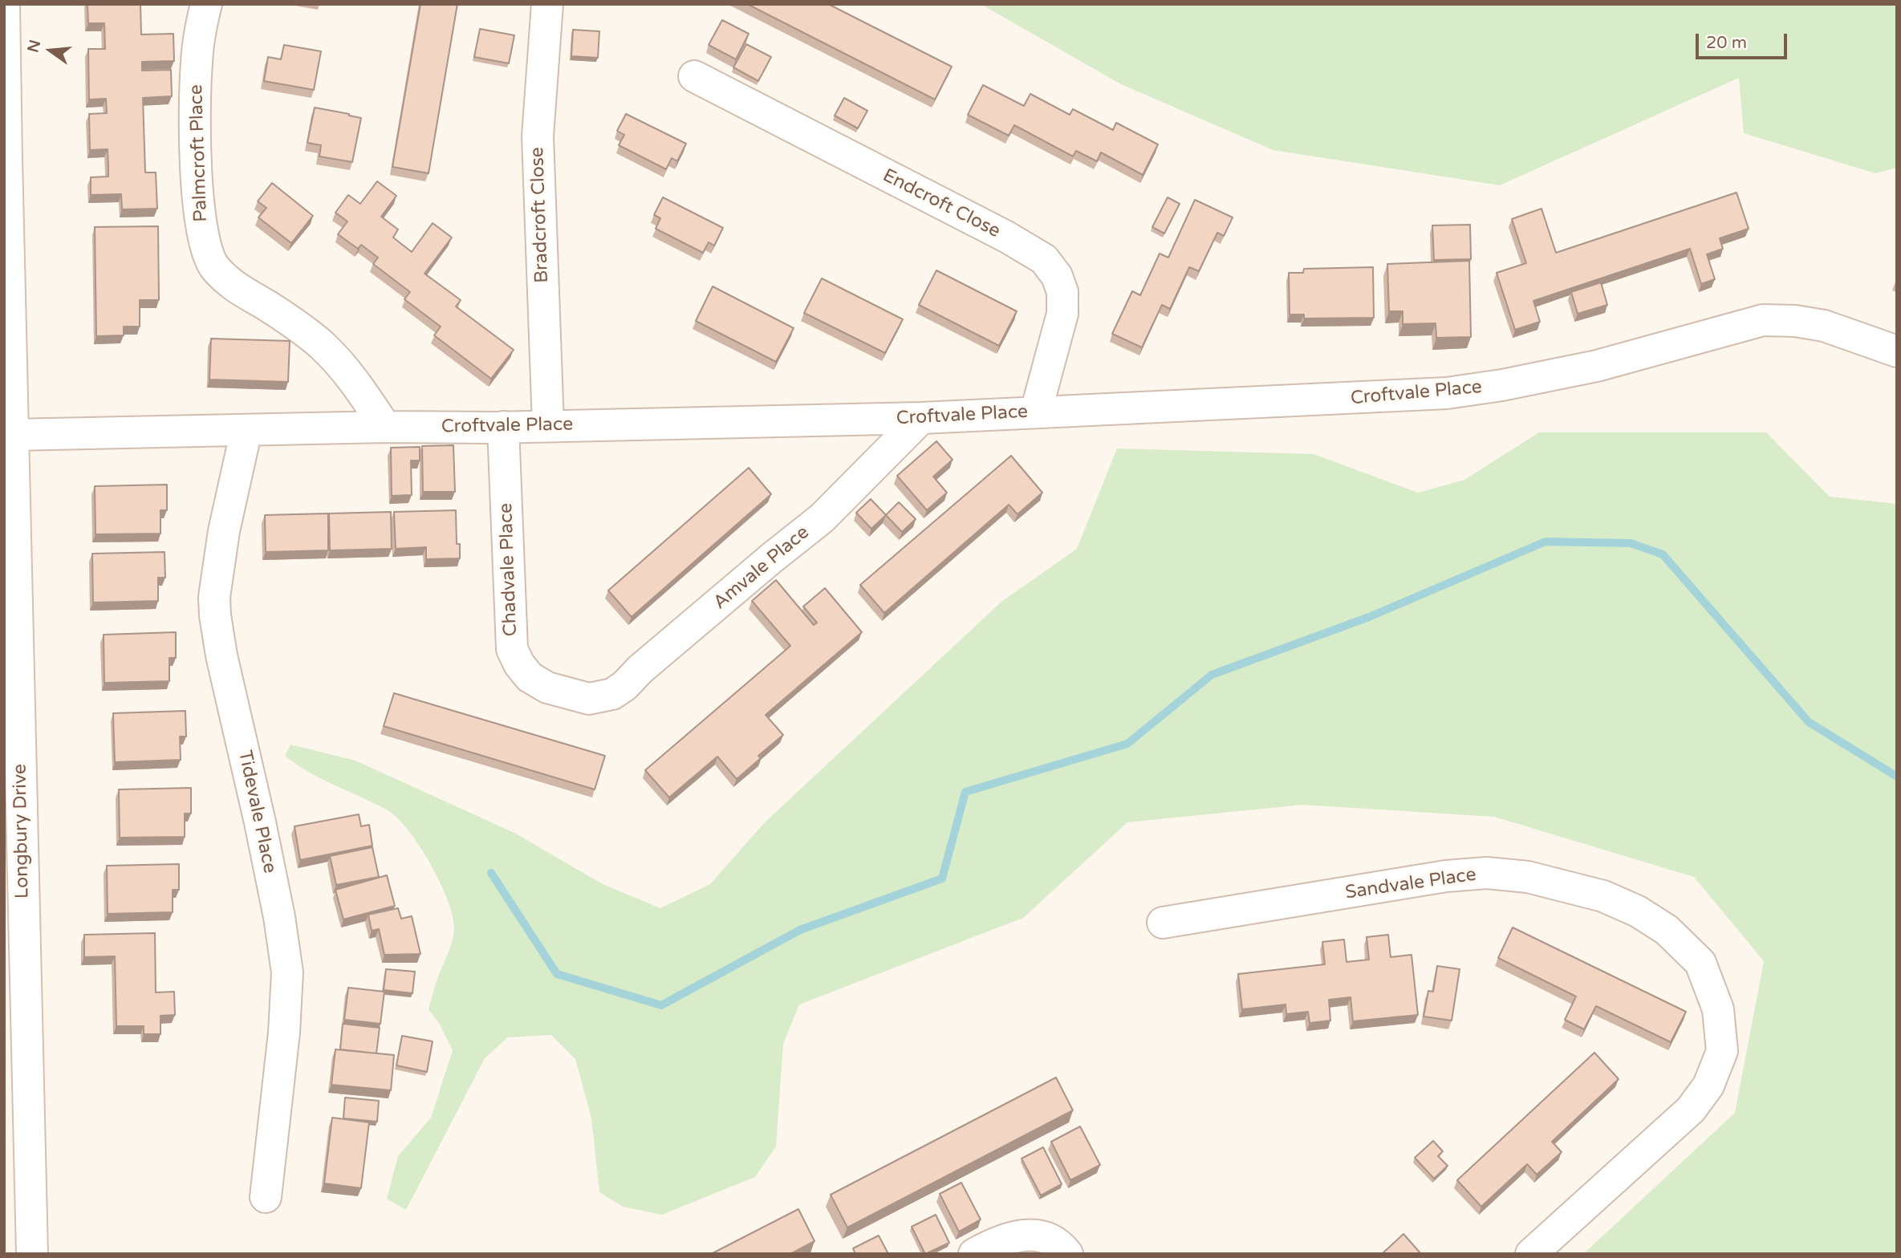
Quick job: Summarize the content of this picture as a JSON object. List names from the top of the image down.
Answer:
{
  "streets": {
    "street": [
      "Palmcroft Place",
      "Endcroft Close",
      "Bradcroft Close",
      "Croftvale Place",
      "Amvale Place",
      "Chadvale Place",
      "Tidevale Place",
      "Longbury Drive",
      "Sandvale Place"
    ]
  },
  "crossings": [
    ["Palmcroft Place", "Croftvale Place"],
    ["Endcroft Close", "Croftvale Place"],
    ["Bradcroft Close", "Croftvale Place"],
    ["Croftvale Place", "Amvale Place"],
    ["Croftvale Place", "Chadvale Place"],
    ["Croftvale Place", "Tidevale Place"],
    ["Croftvale Place", "Longbury Drive"],
    ["Amvale Place", "Chadvale Place"]
  ],
  "scale_bar": "20 m",
  "north": "left"
}
